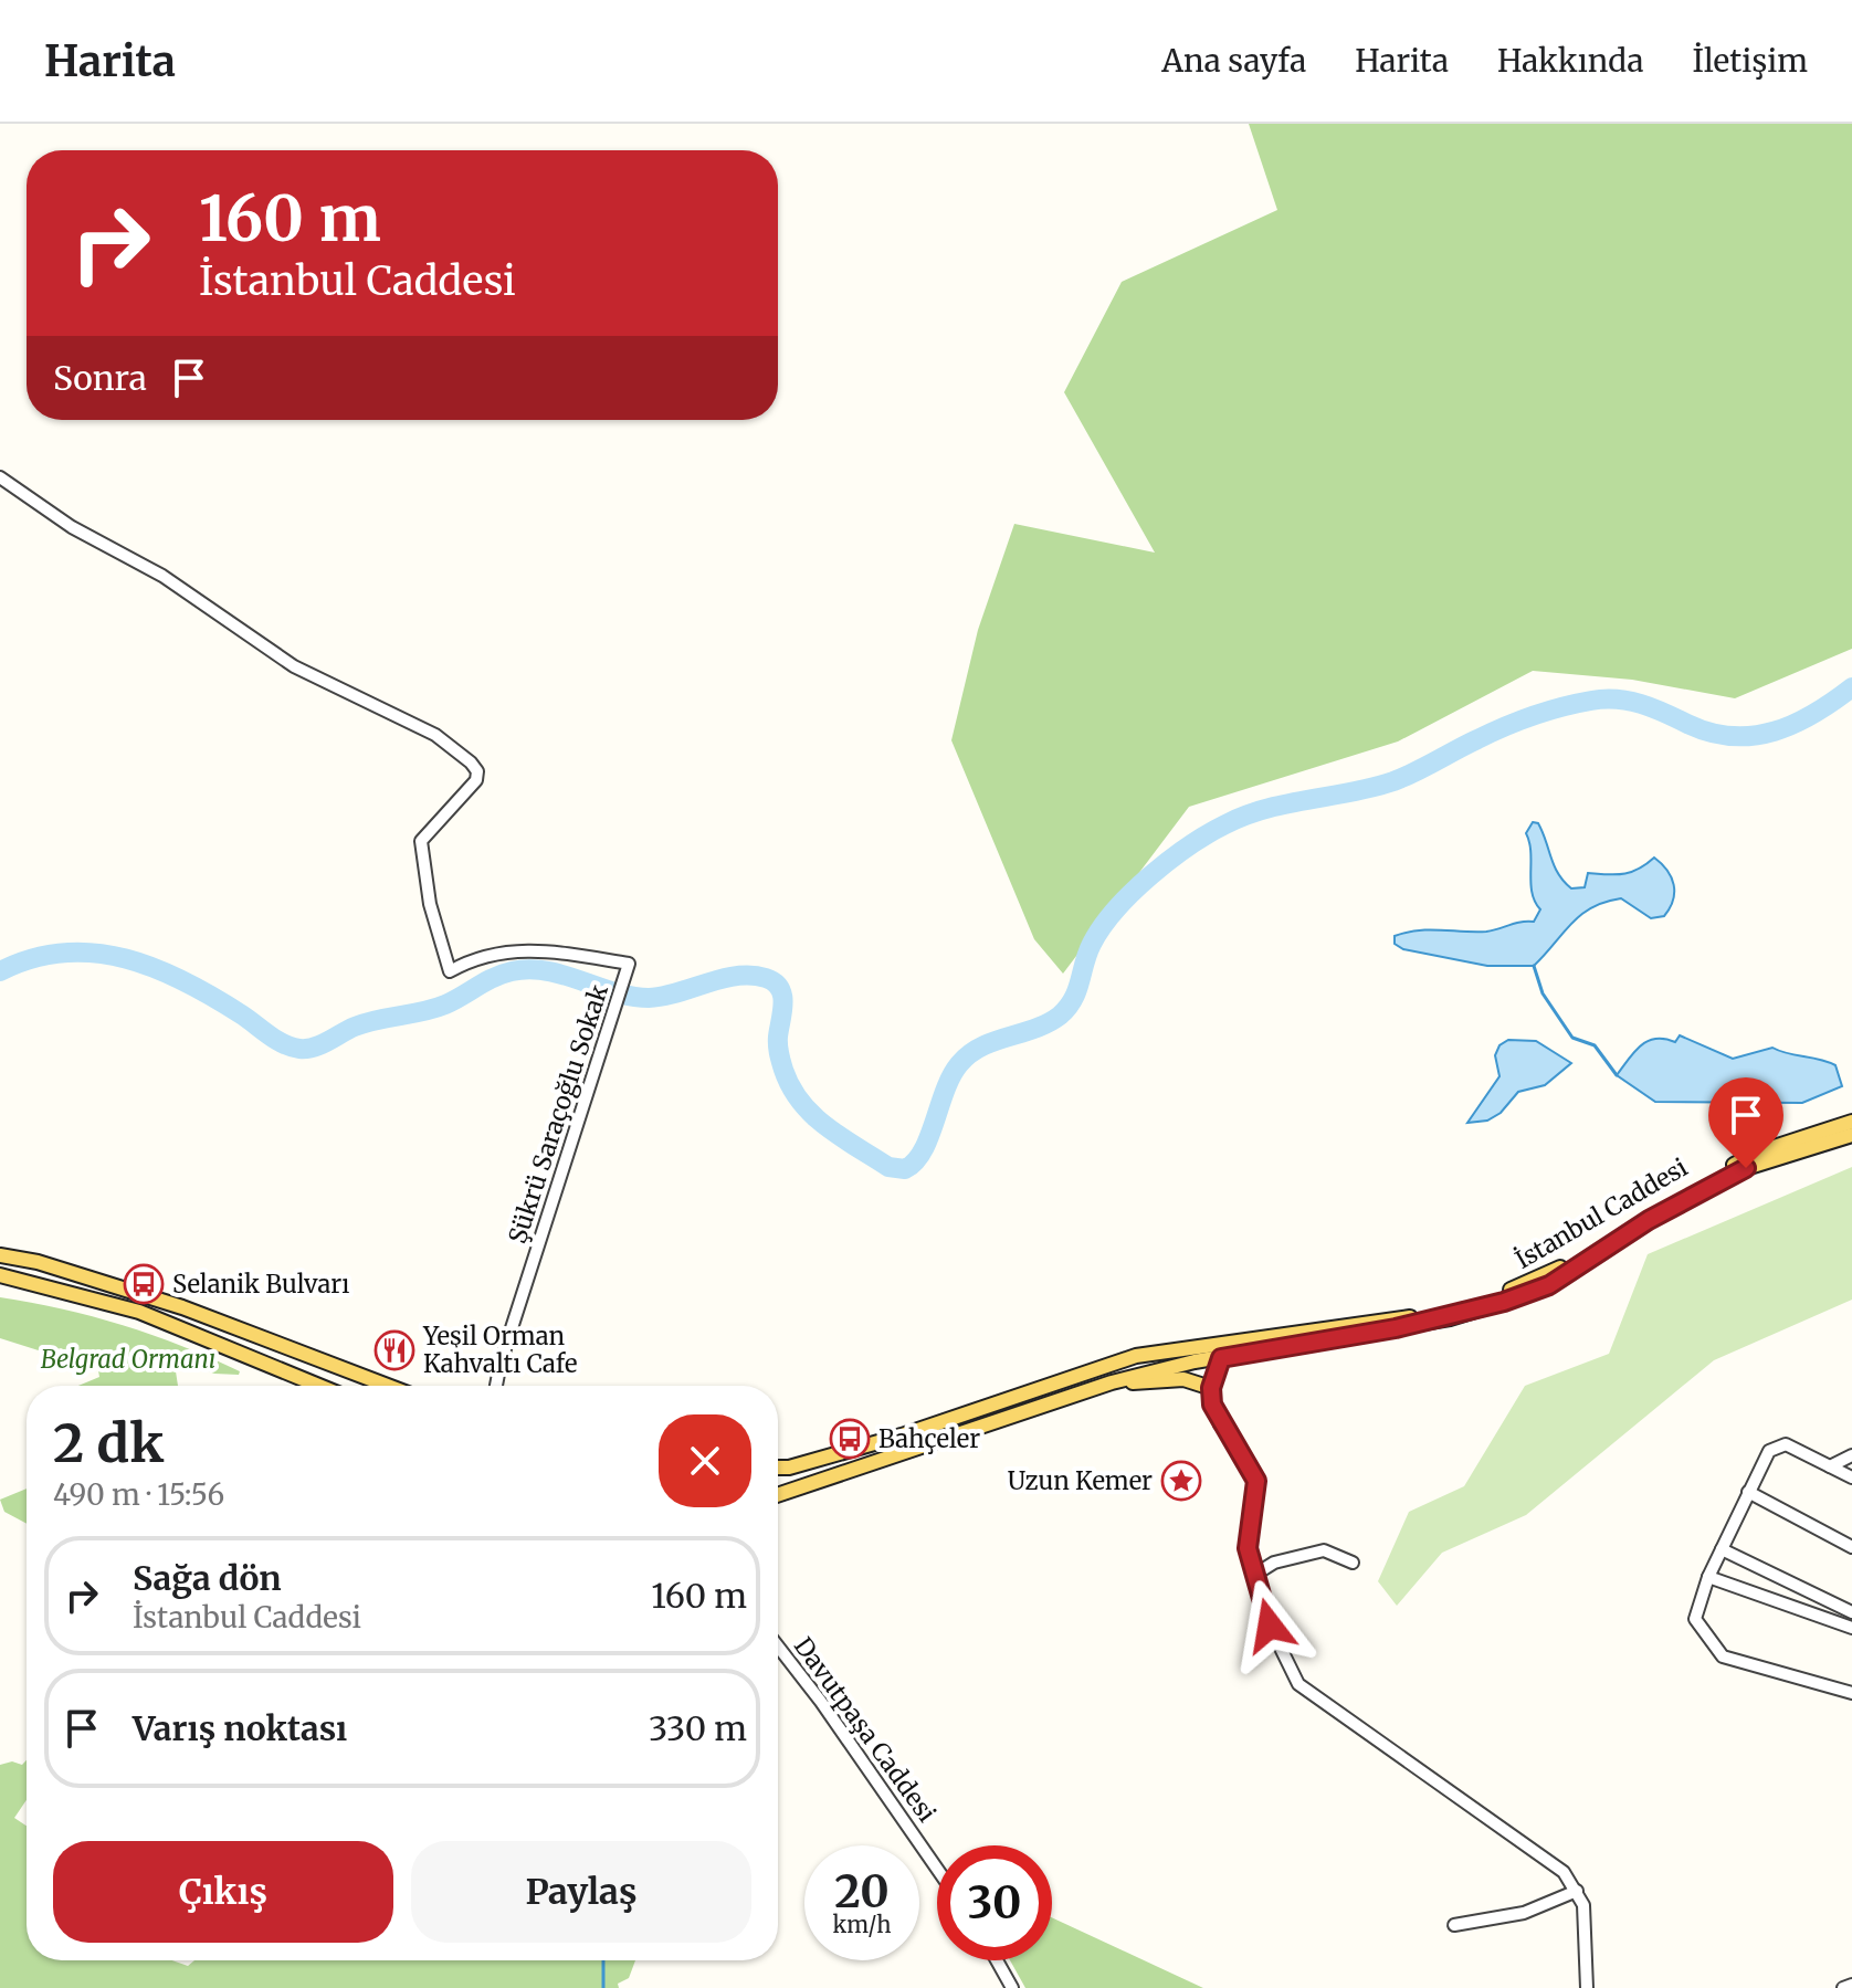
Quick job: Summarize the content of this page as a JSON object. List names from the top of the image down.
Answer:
{
  "streets": {
    "main road": ["İstanbul Caddesi"],
    "street": ["Şükrü Saraçoğlu Sokak", "Davutpaşa Caddesi"]
  },
  "parks": ["Belgrad Ormanı"],
  "places": {
    "bus stop": ["Selanik Bulvarı", "Bahçeler"],
    "restaurant": ["Yeşil Orman Kahvaltı Cafe"],
    "place": ["Uzun Kemer"]
  },
  "page": {
    "header": "Harita",
    "nav": [
      "Ana sayfa",
      "Harita",
      "Hakkında",
      "İletişim"
    ],
    "turn": ["160 m", "İstanbul Caddesi"],
    "then": "Sonra",
    "heading": ["2 dk", "490 m · 15:56"],
    "list": [
      {
        "name": "Sağa dön",
        "note": "İstanbul Caddesi",
        "value": "160 m"
      },
      {
        "name": "Varış noktası",
        "value": "330 m"
      }
    ],
    "buttons": ["Çıkış", "Paylaş"],
    "speed": "20 km/h",
    "limit": "30"
  }
}
